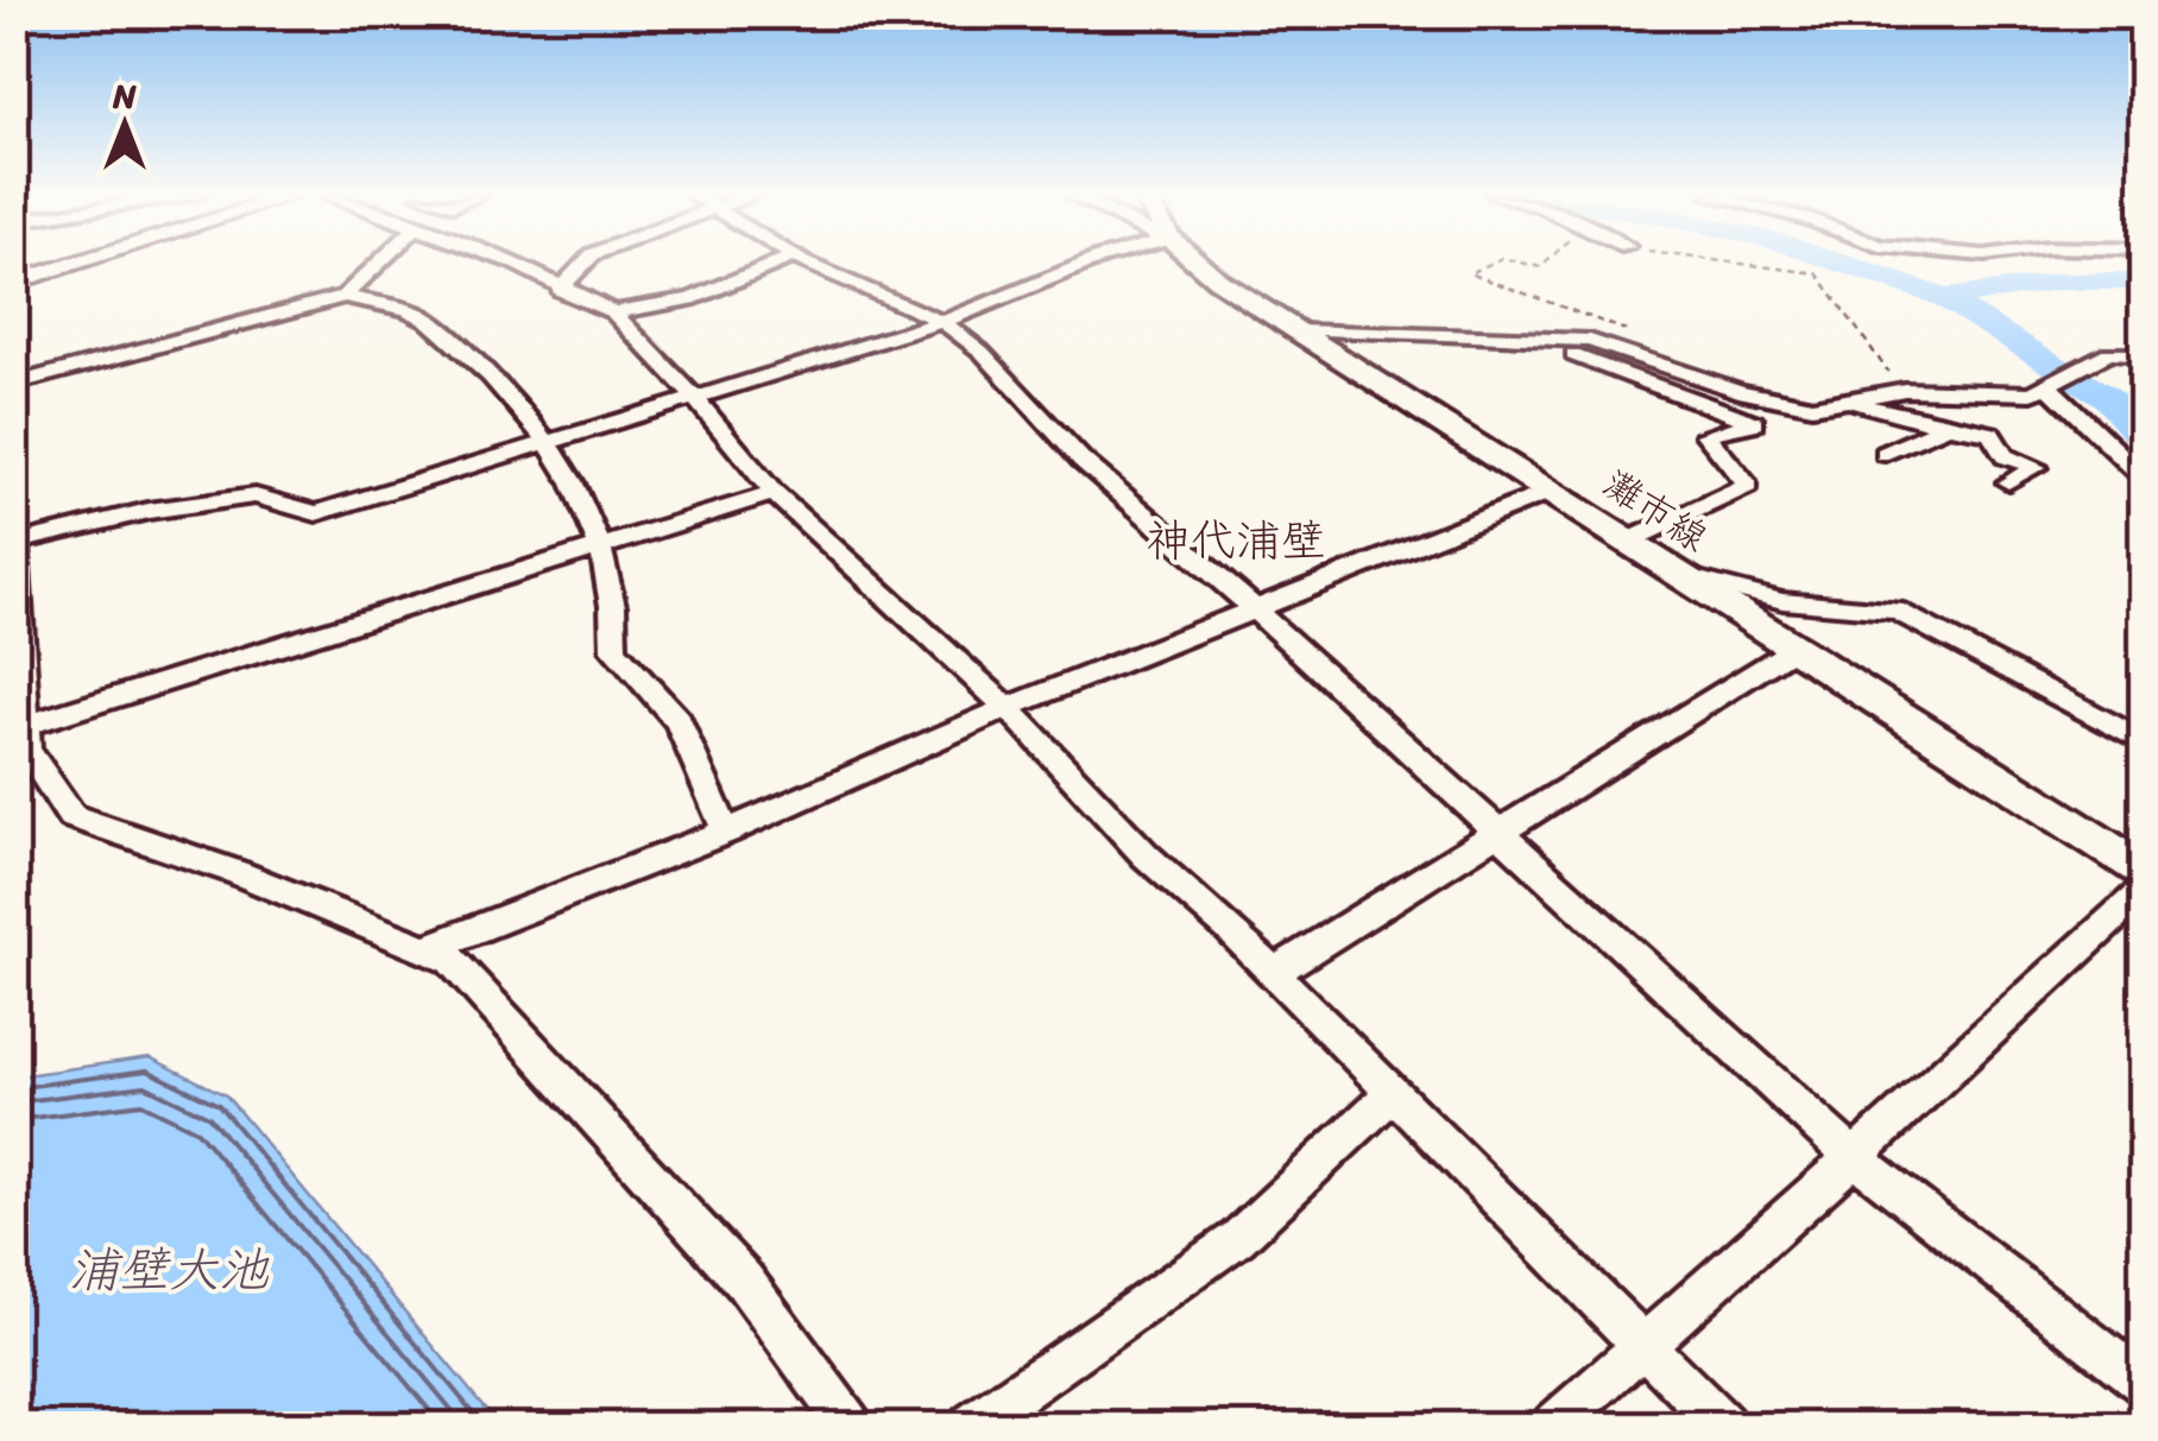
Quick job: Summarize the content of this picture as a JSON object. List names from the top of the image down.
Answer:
{
  "streets": {
    "main road": ["灘市線"]
  },
  "districts": ["神代浦壁"],
  "water": ["浦壁大池"],
  "north": "top"
}
